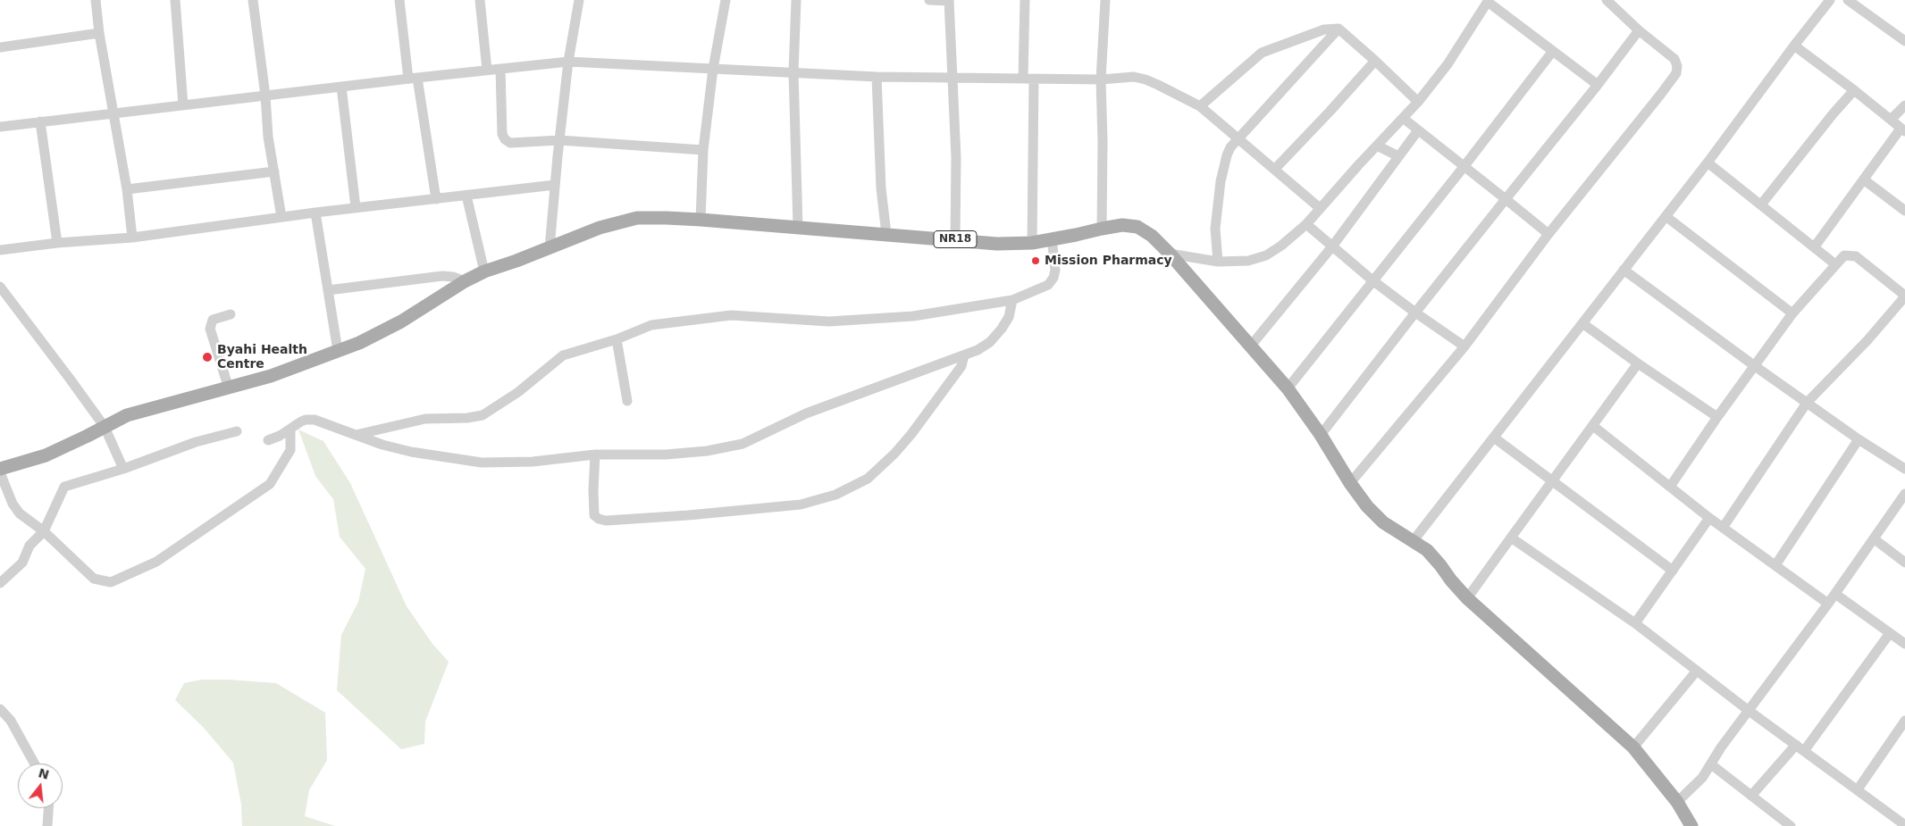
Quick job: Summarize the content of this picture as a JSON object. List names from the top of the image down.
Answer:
{
  "streets": {
    "main road": ["NR18"]
  },
  "places": ["Mission Pharmacy", "Byahi Health Centre"],
  "north": "top"
}
